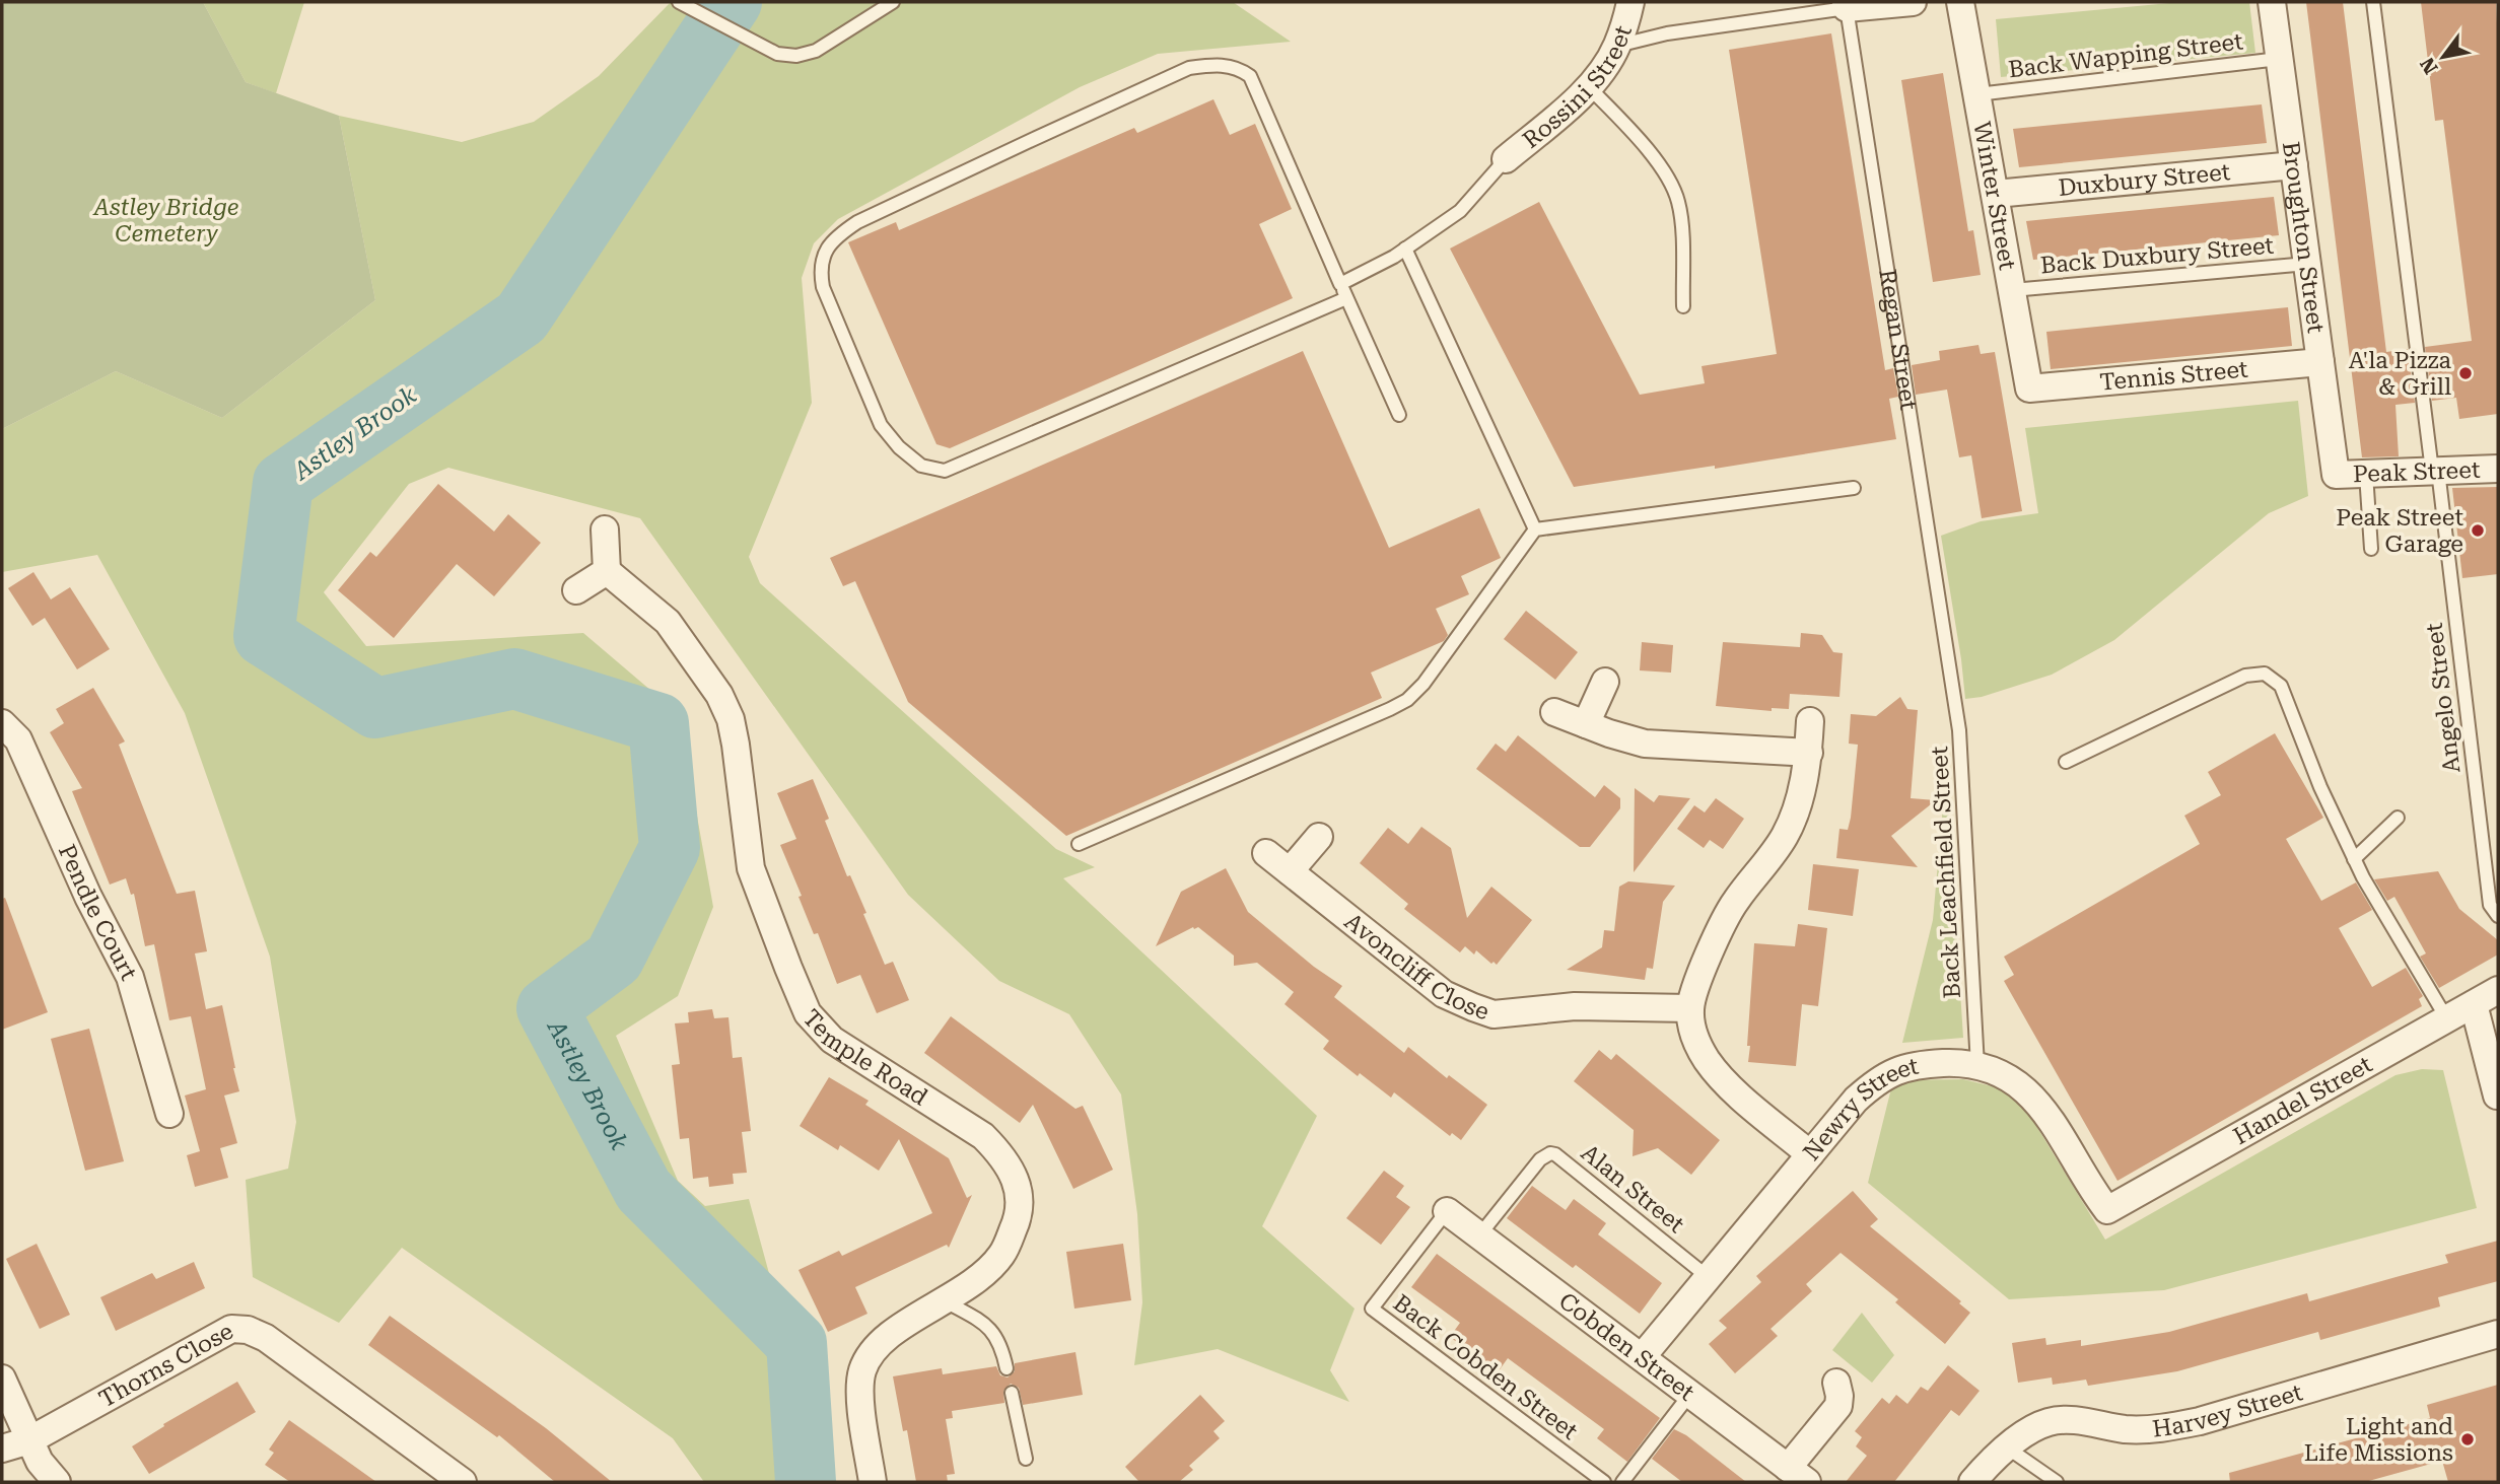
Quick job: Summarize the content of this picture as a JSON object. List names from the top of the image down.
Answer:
{
  "streets": {
    "street": [
      "Rossini Street",
      "Duxbury Street",
      "Winter Street",
      "Broughton Street",
      "Tennis Street",
      "Peak Street",
      "Pendle Court",
      "Avoncliff Close",
      "Temple Road",
      "Handel Street",
      "Newry Street",
      "Cobden Street",
      "Thorns Close",
      "Harvey Street"
    ],
    "lane": [
      "Back Wapping Street",
      "Back Duxbury Street",
      "Regan Street",
      "Angelo Street",
      "Back Leachfield Street",
      "Alan Street",
      "Back Cobden Street"
    ]
  },
  "crossings": [
    ["Back Wapping Street", "Winter Street"],
    ["Back Wapping Street", "Broughton Street"],
    ["Duxbury Street", "Winter Street"],
    ["Duxbury Street", "Broughton Street"],
    ["Winter Street", "Back Duxbury Street"],
    ["Winter Street", "Tennis Street"],
    ["Broughton Street", "Back Duxbury Street"],
    ["Broughton Street", "Tennis Street"],
    ["Broughton Street", "Peak Street"],
    ["Regan Street", "Back Leachfield Street"],
    ["Peak Street", "Angelo Street"],
    ["Back Leachfield Street", "Newry Street"],
    ["Handel Street", "Newry Street"],
    ["Newry Street", "Alan Street"],
    ["Newry Street", "Cobden Street"],
    ["Alan Street", "Cobden Street"],
    ["Cobden Street", "Back Cobden Street"]
  ],
  "water": ["Astley Brook"],
  "parks": ["Astley Bridge Cemetery"],
  "places": ["A'la Pizza & Grill", "Peak Street Garage", "Light and Life Missions"],
  "north": "bottom left"
}
